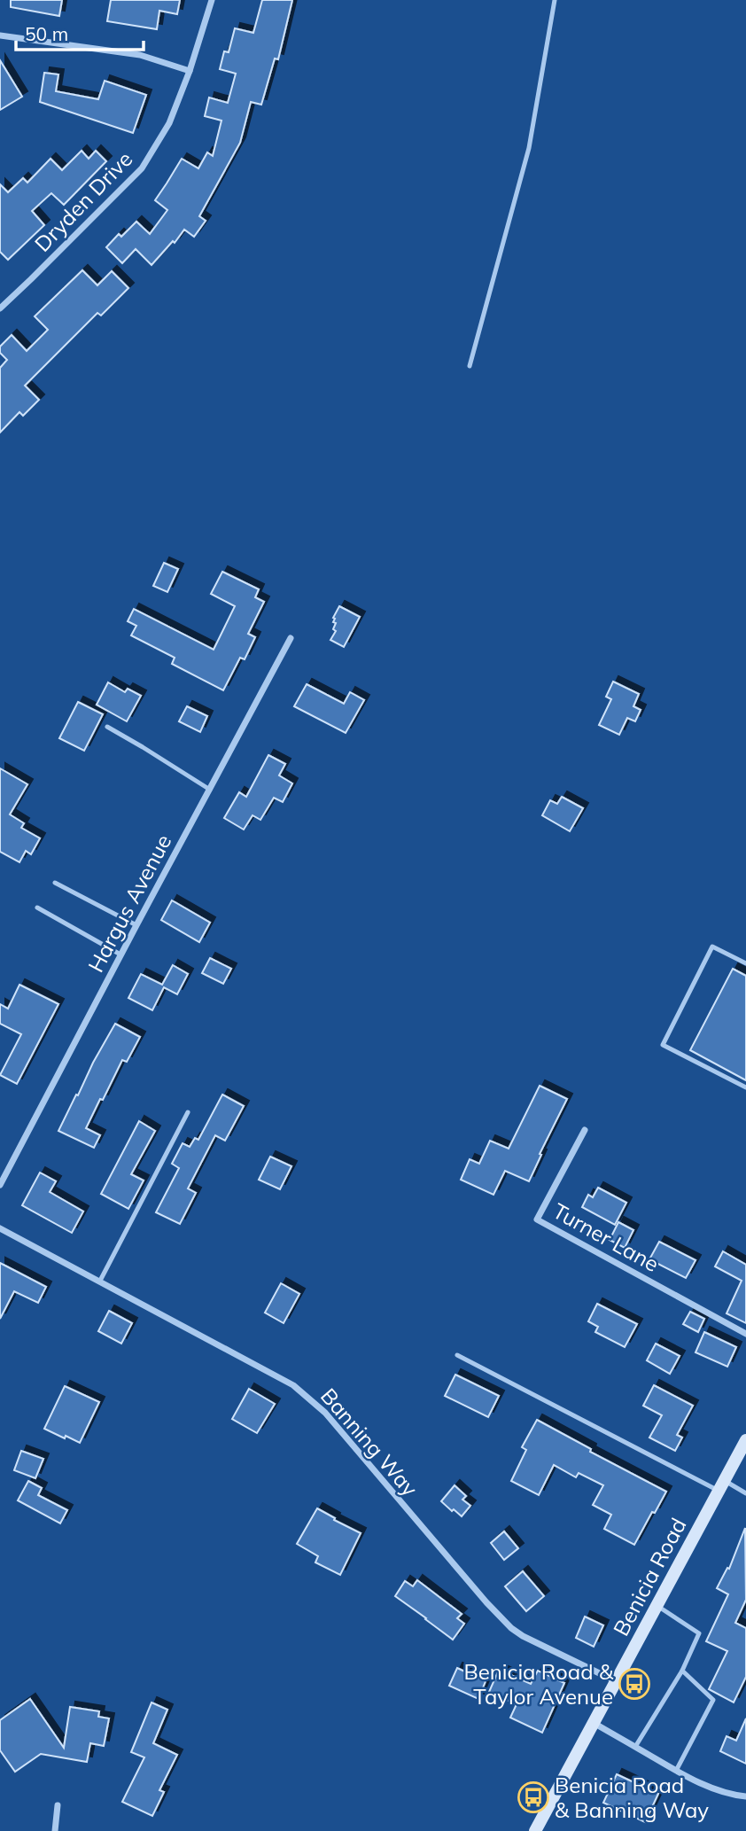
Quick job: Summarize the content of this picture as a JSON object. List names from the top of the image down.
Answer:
{
  "streets": {
    "main road": ["Benicia Road"],
    "street": [
      "Dryden Drive",
      "Hargus Avenue",
      "Turner Lane",
      "Banning Way"
    ]
  },
  "crossings": [
    ["Banning Way", "Benicia Road"]
  ],
  "places": {
    "bus stop": ["Benicia Road & Taylor Avenue", "Benicia Road & Banning Way"]
  },
  "scale_bar": "50 m"
}
